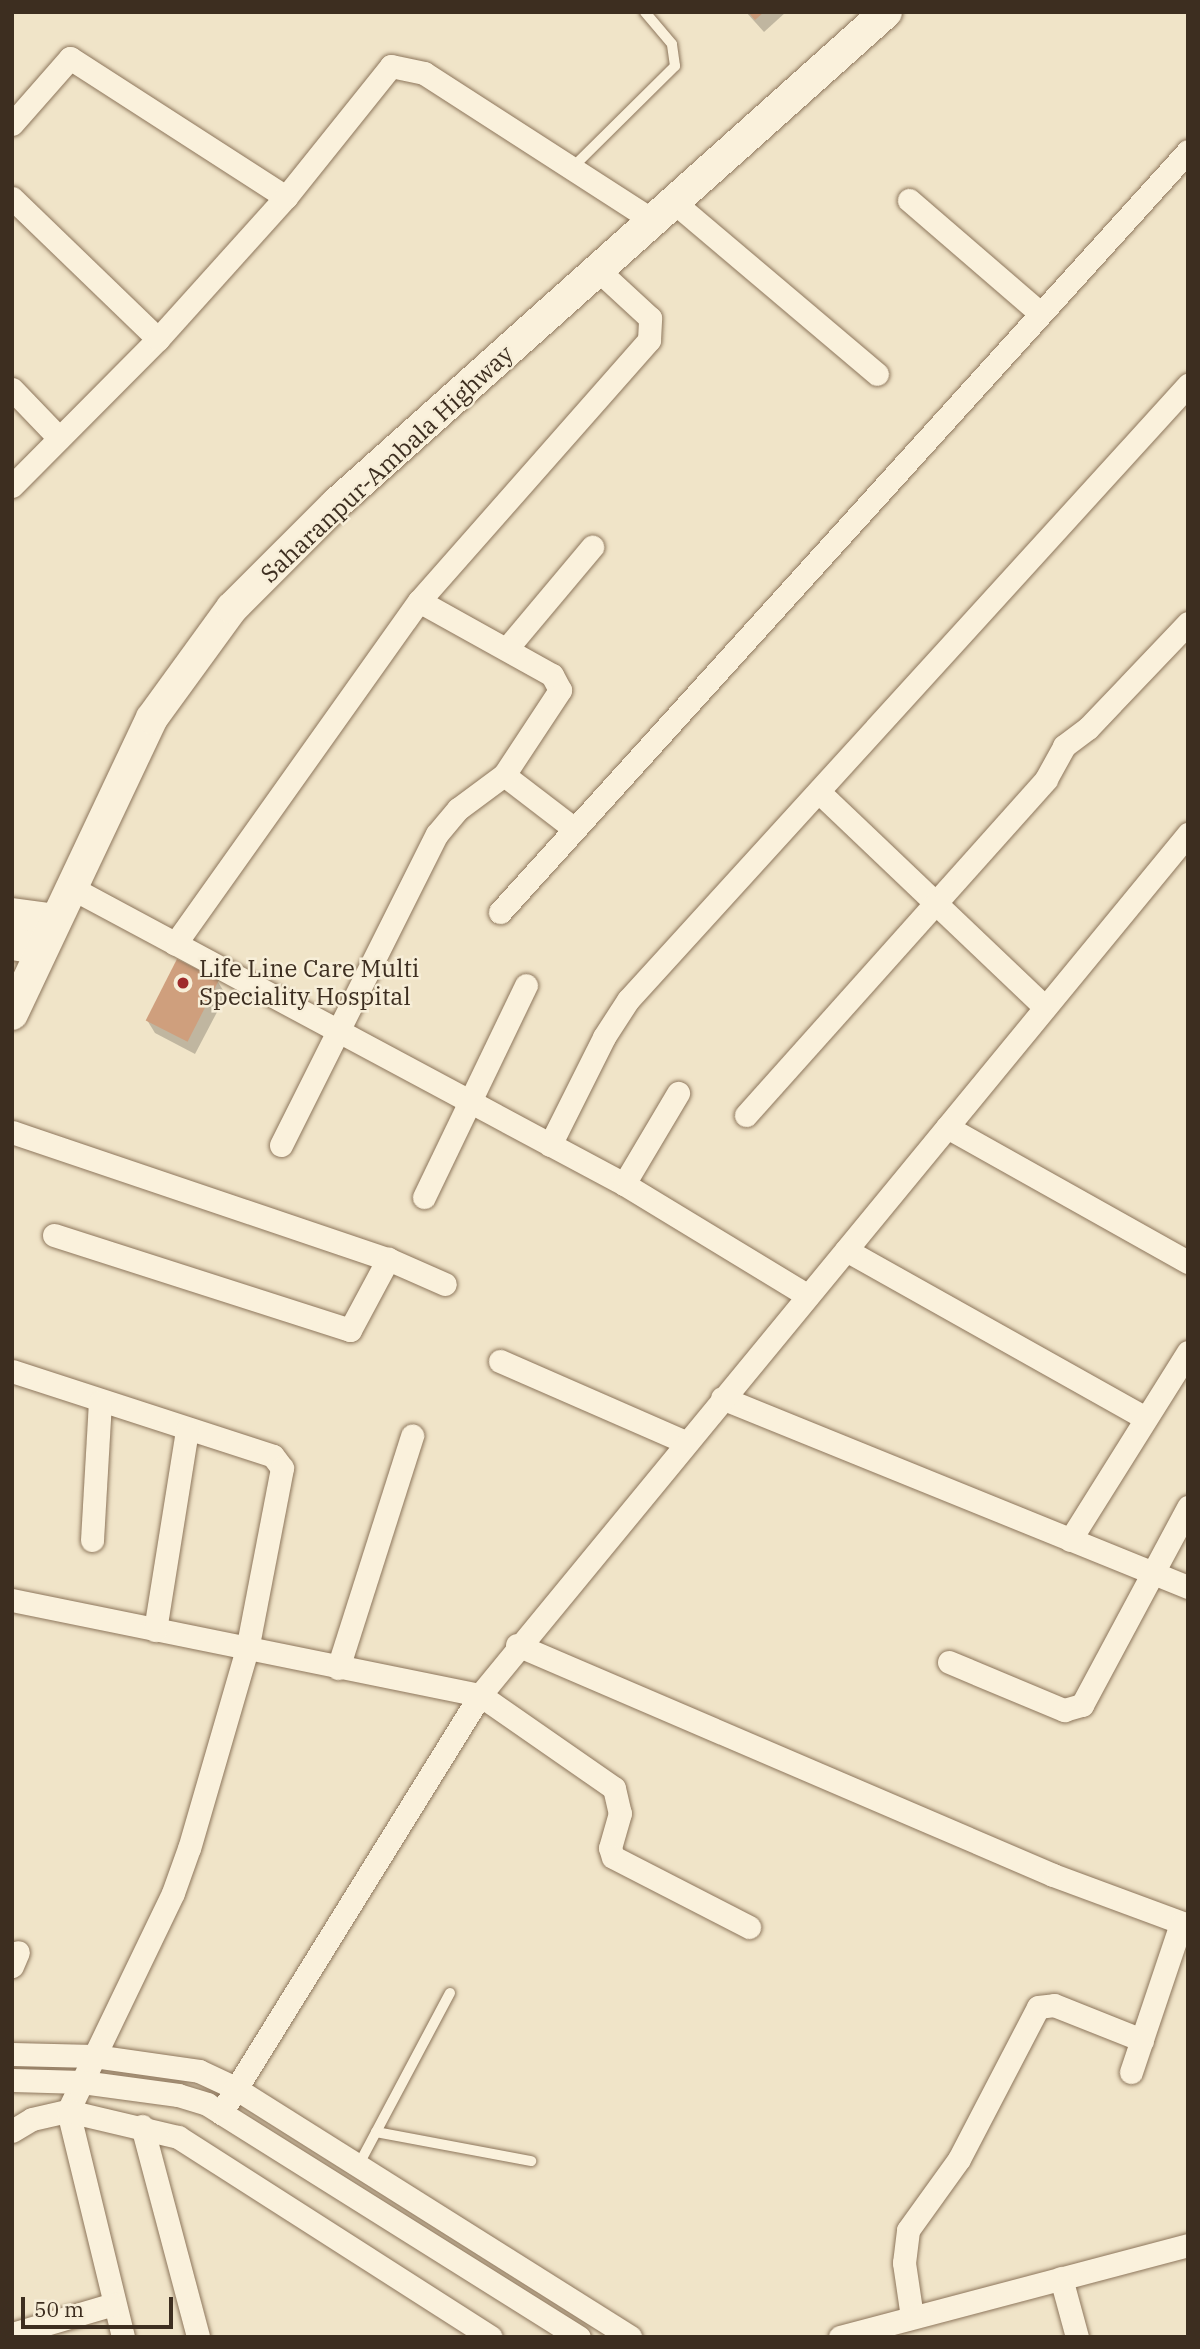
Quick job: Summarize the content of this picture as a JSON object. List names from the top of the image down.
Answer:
{
  "streets": {
    "main road": ["Saharanpur-Ambala Highway"]
  },
  "places": ["Life Line Care Multi Speciality Hospital"],
  "scale_bar": "50 m"
}
